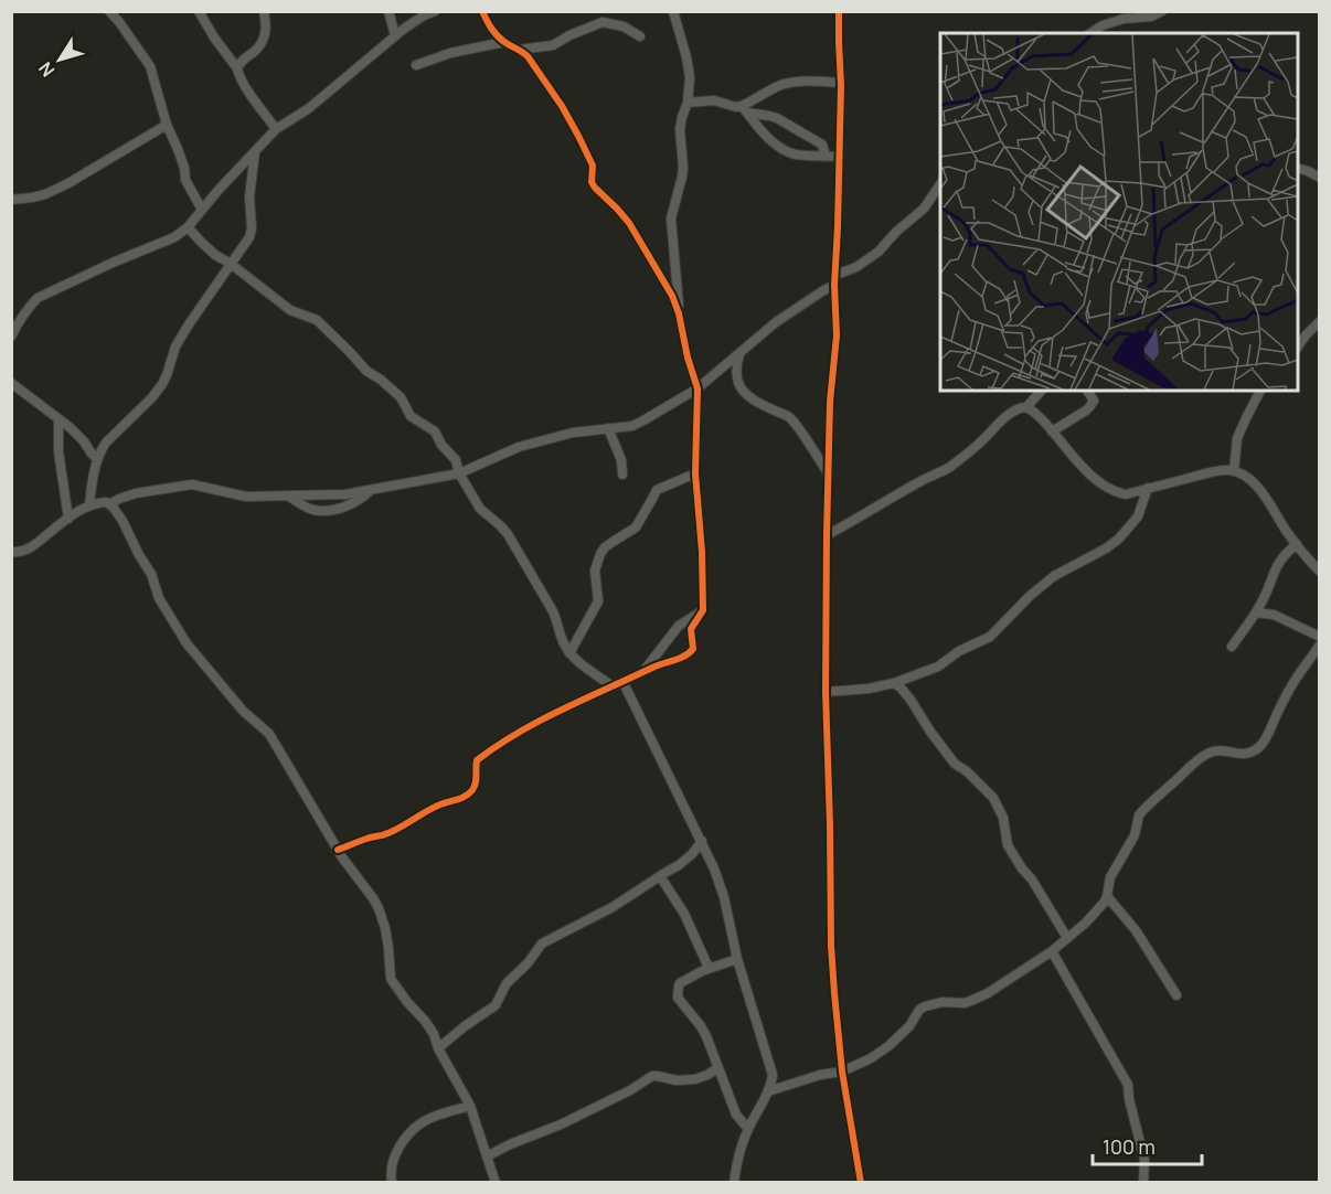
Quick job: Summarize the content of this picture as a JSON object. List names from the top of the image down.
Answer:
{
  "scale_bar": "100 m",
  "north": "bottom left"
}
